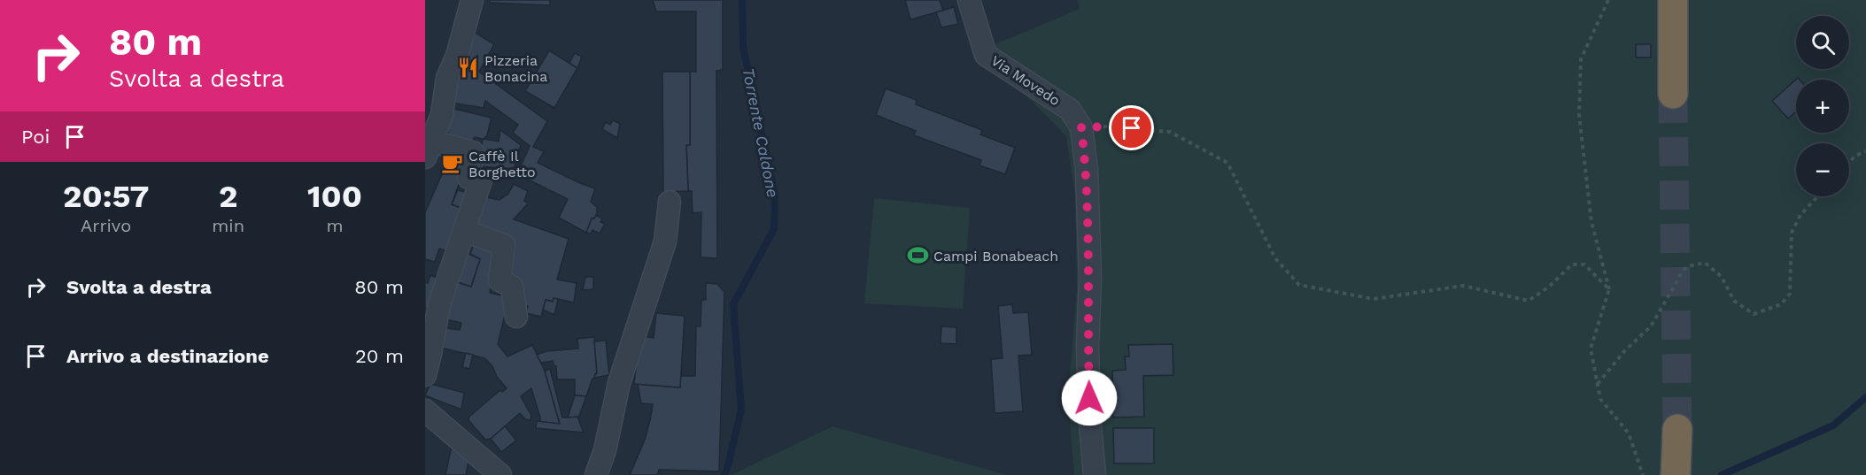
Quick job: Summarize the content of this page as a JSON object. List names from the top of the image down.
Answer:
{
  "streets": {
    "street": ["Via Movedo"]
  },
  "water": ["Torrente Caldone"],
  "places": {
    "restaurant": ["Pizzeria Bonacina"],
    "cafe": ["Caffè Il Borghetto"],
    "sports": ["Campi Bonabeach"]
  },
  "page": {
    "turn": ["80 m", "Svolta a destra"],
    "map_buttons": ["+", "−"],
    "then": "Poi",
    "eta": [
      "20:57",
      "Arrivo",
      "2",
      "min",
      "100",
      "m"
    ],
    "list": [
      {
        "name": "Svolta a destra",
        "value": "80 m"
      },
      {
        "name": "Arrivo a destinazione",
        "value": "20 m"
      }
    ]
  }
}
